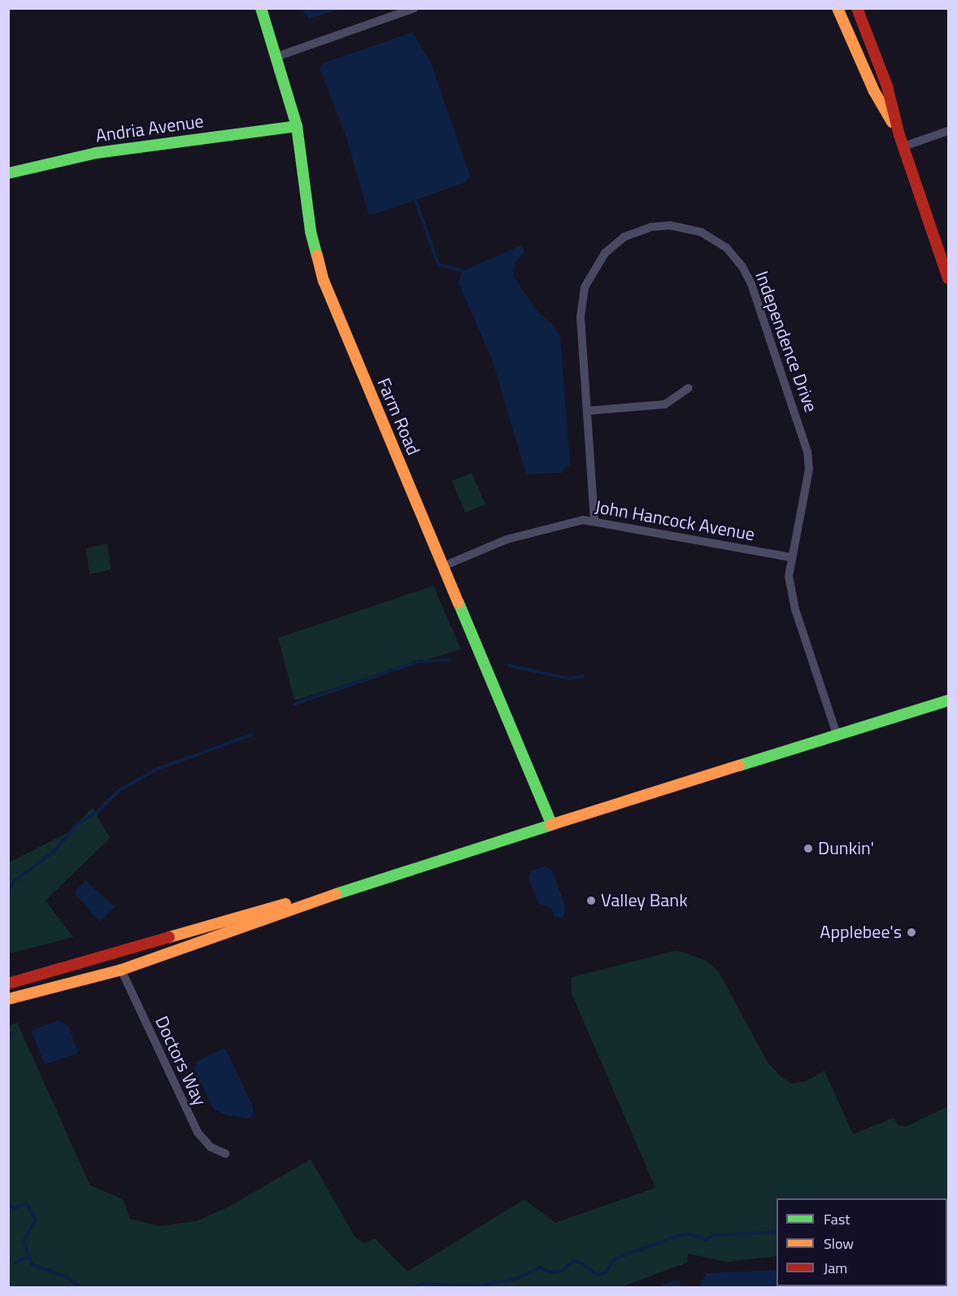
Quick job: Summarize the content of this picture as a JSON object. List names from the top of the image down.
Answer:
{
  "streets": {
    "main road": ["Andria Avenue", "Farm Road"],
    "street": ["Independence Drive", "John Hancock Avenue", "Doctors Way"]
  },
  "crossings": [
    ["Andria Avenue", "Farm Road"],
    ["Independence Drive", "John Hancock Avenue"],
    ["Farm Road", "John Hancock Avenue"]
  ],
  "places": ["Dunkin'", "Valley Bank", "Applebee's"],
  "legend": ["Fast", "Slow", "Jam"]
}
